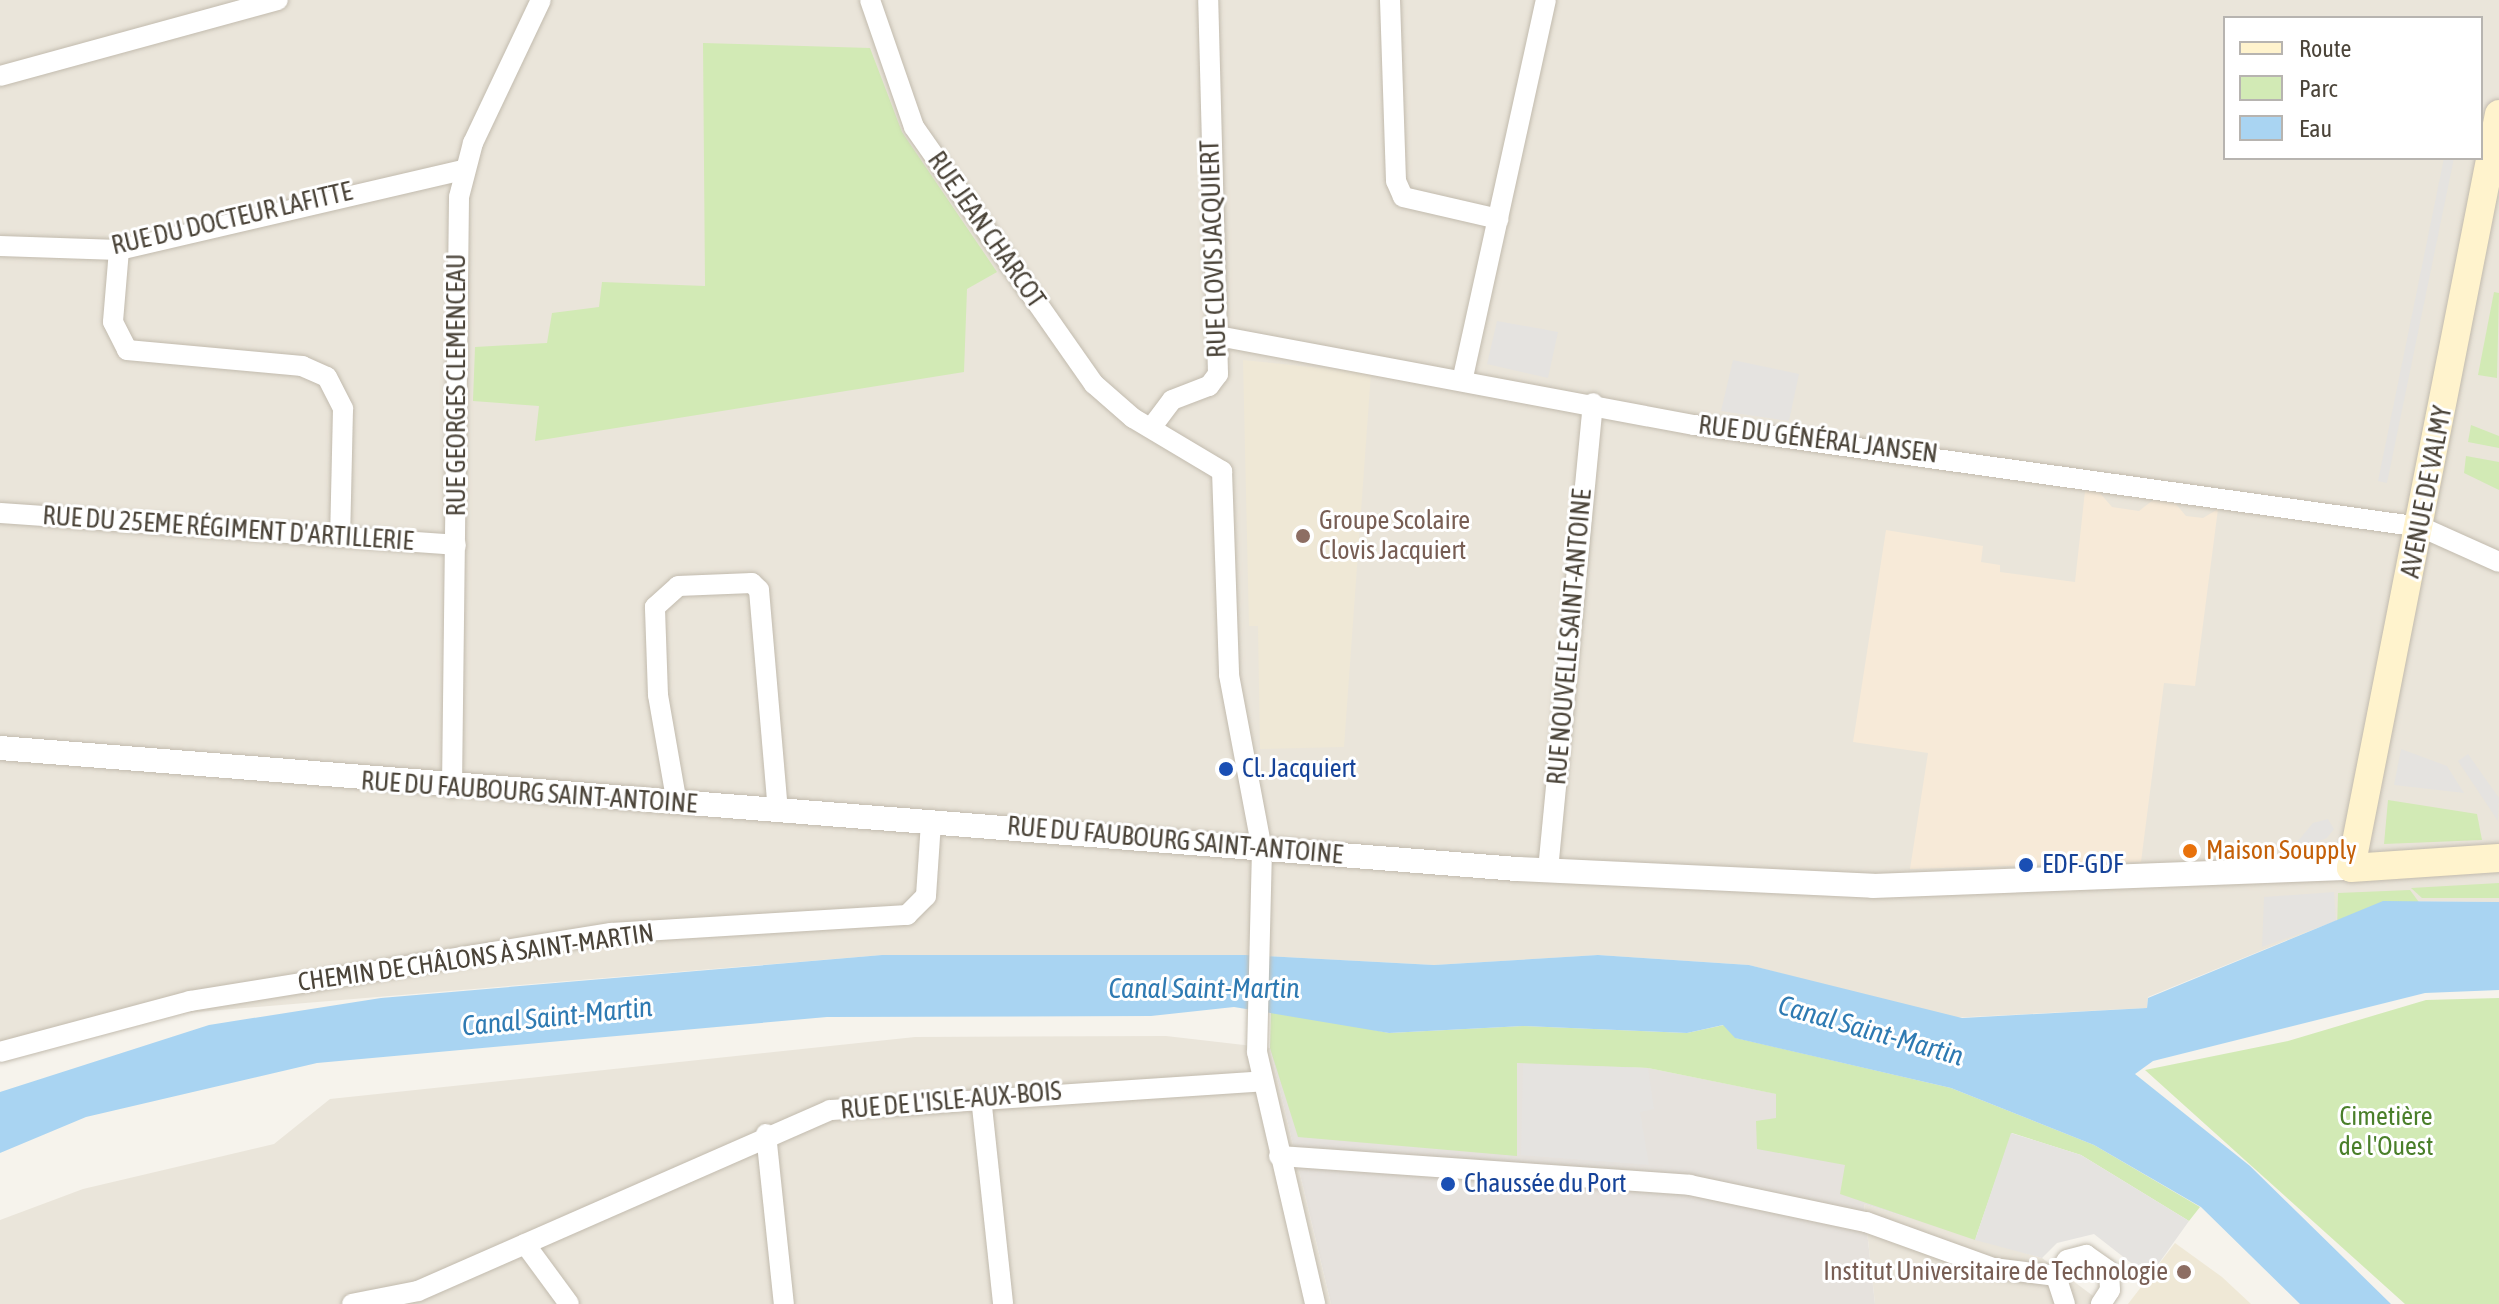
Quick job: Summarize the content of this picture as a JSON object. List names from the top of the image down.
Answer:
{
  "streets": {
    "main road": ["AVENUE DE VALMY"],
    "street": [
      "RUE DU DOCTEUR LAFITTE",
      "RUE JEAN CHARCOT",
      "RUE CLOVIS JACQUIERT",
      "RUE GEORGES CLEMENCEAU",
      "RUE DU GÉNÉRAL JANSEN",
      "RUE DU 25EME RÉGIMENT D'ARTILLERIE",
      "RUE NOUVELLE SAINT-ANTOINE",
      "RUE DU FAUBOURG SAINT-ANTOINE",
      "CHEMIN DE CHÂLONS À SAINT-MARTIN",
      "RUE DE L'ISLE-AUX-BOIS"
    ]
  },
  "crossings": [
    ["RUE DU DOCTEUR LAFITTE", "RUE GEORGES CLEMENCEAU"],
    ["RUE JEAN CHARCOT", "RUE CLOVIS JACQUIERT"],
    ["RUE CLOVIS JACQUIERT", "RUE DU GÉNÉRAL JANSEN"],
    ["RUE GEORGES CLEMENCEAU", "RUE DU 25EME RÉGIMENT D'ARTILLERIE"],
    ["RUE GEORGES CLEMENCEAU", "RUE DU FAUBOURG SAINT-ANTOINE"],
    ["RUE DU GÉNÉRAL JANSEN", "AVENUE DE VALMY"],
    ["RUE DU GÉNÉRAL JANSEN", "RUE NOUVELLE SAINT-ANTOINE"],
    ["AVENUE DE VALMY", "RUE DU FAUBOURG SAINT-ANTOINE"],
    ["RUE NOUVELLE SAINT-ANTOINE", "RUE DU FAUBOURG SAINT-ANTOINE"],
    ["RUE DU FAUBOURG SAINT-ANTOINE", "CHEMIN DE CHÂLONS À SAINT-MARTIN"]
  ],
  "water": ["Canal Saint-Martin"],
  "parks": ["Cimetière de l'Ouest"],
  "places": [
    "Groupe Scolaire Clovis Jacquiert",
    "Cl. Jacquiert",
    "Maison Soupply",
    "EDF-GDF",
    "Chaussée du Port",
    "Institut Universitaire de Technologie"
  ],
  "legend": ["Route", "Parc", "Eau"]
}
